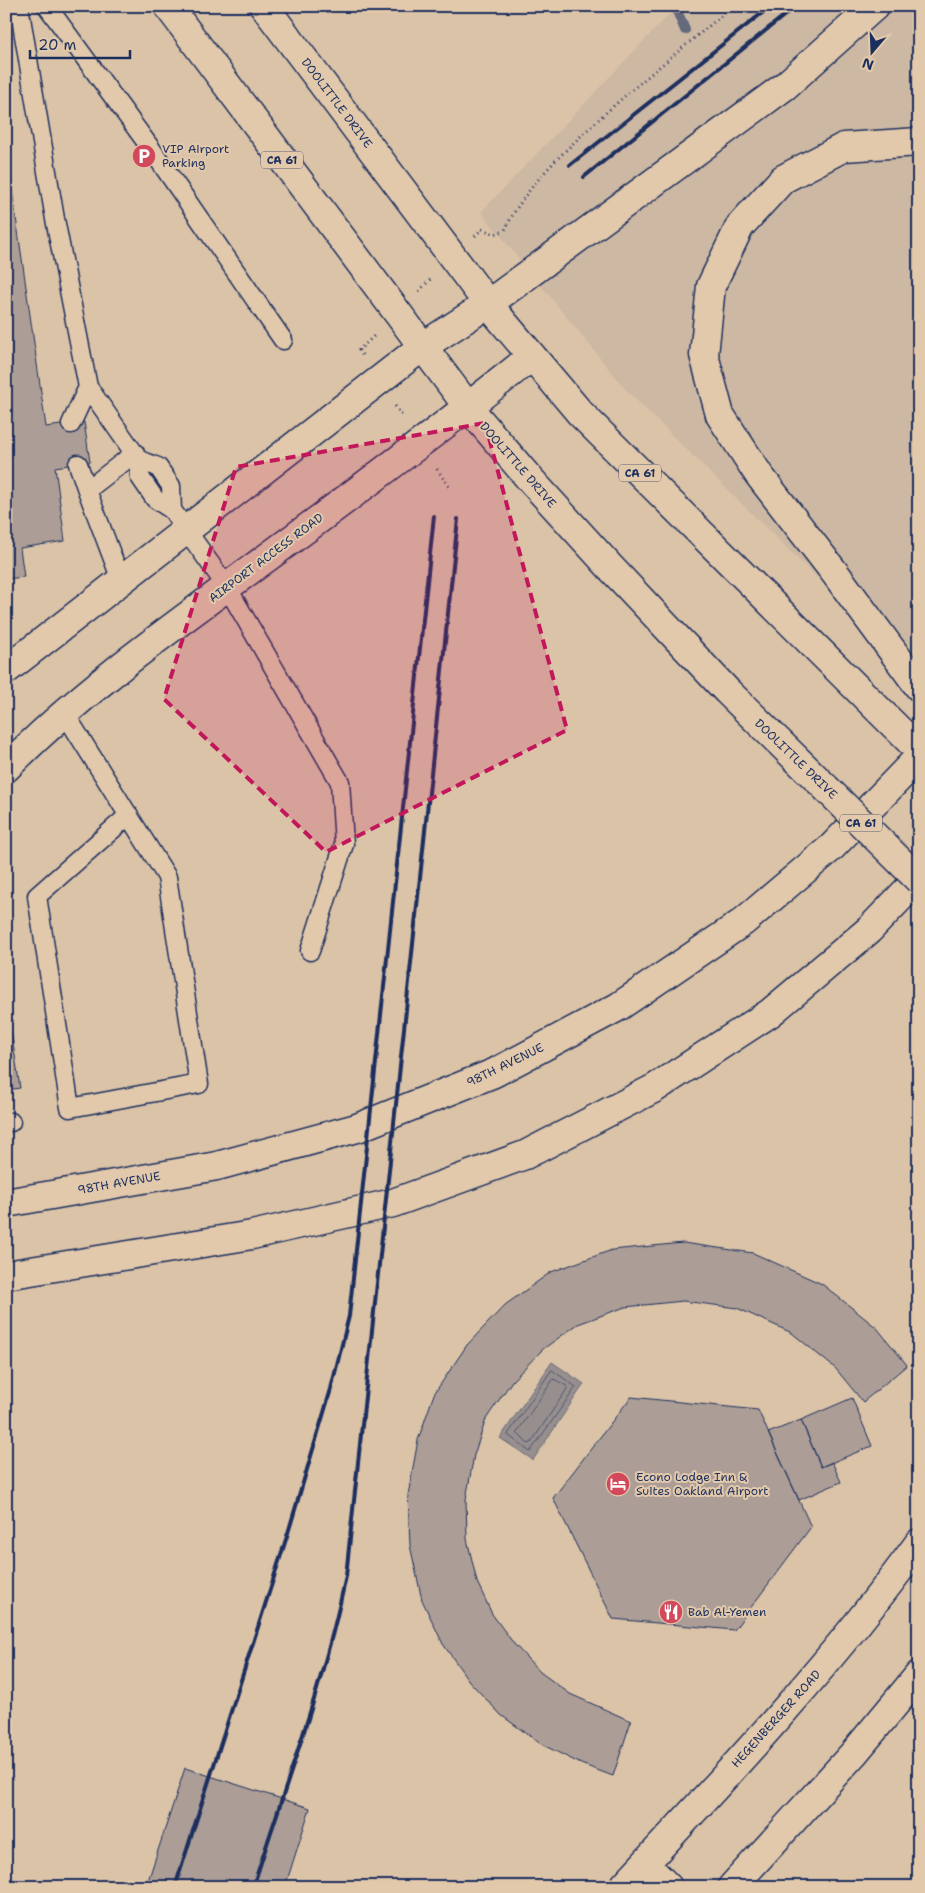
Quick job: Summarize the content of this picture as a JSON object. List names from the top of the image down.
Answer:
{
  "streets": {
    "main road": [
      "DOOLITTLE DRIVE",
      "CA 61",
      "AIRPORT ACCESS ROAD",
      "98TH AVENUE",
      "HEGENBERGER ROAD"
    ]
  },
  "crossings": [
    ["DOOLITTLE DRIVE", "AIRPORT ACCESS ROAD"]
  ],
  "places": {
    "parking": ["VIP Airport Parking"],
    "hotel": ["Econo Lodge Inn & Suites Oakland Airport"],
    "restaurant": ["Bab Al-Yemen"]
  },
  "scale_bar": "20 m",
  "north": "bottom"
}
